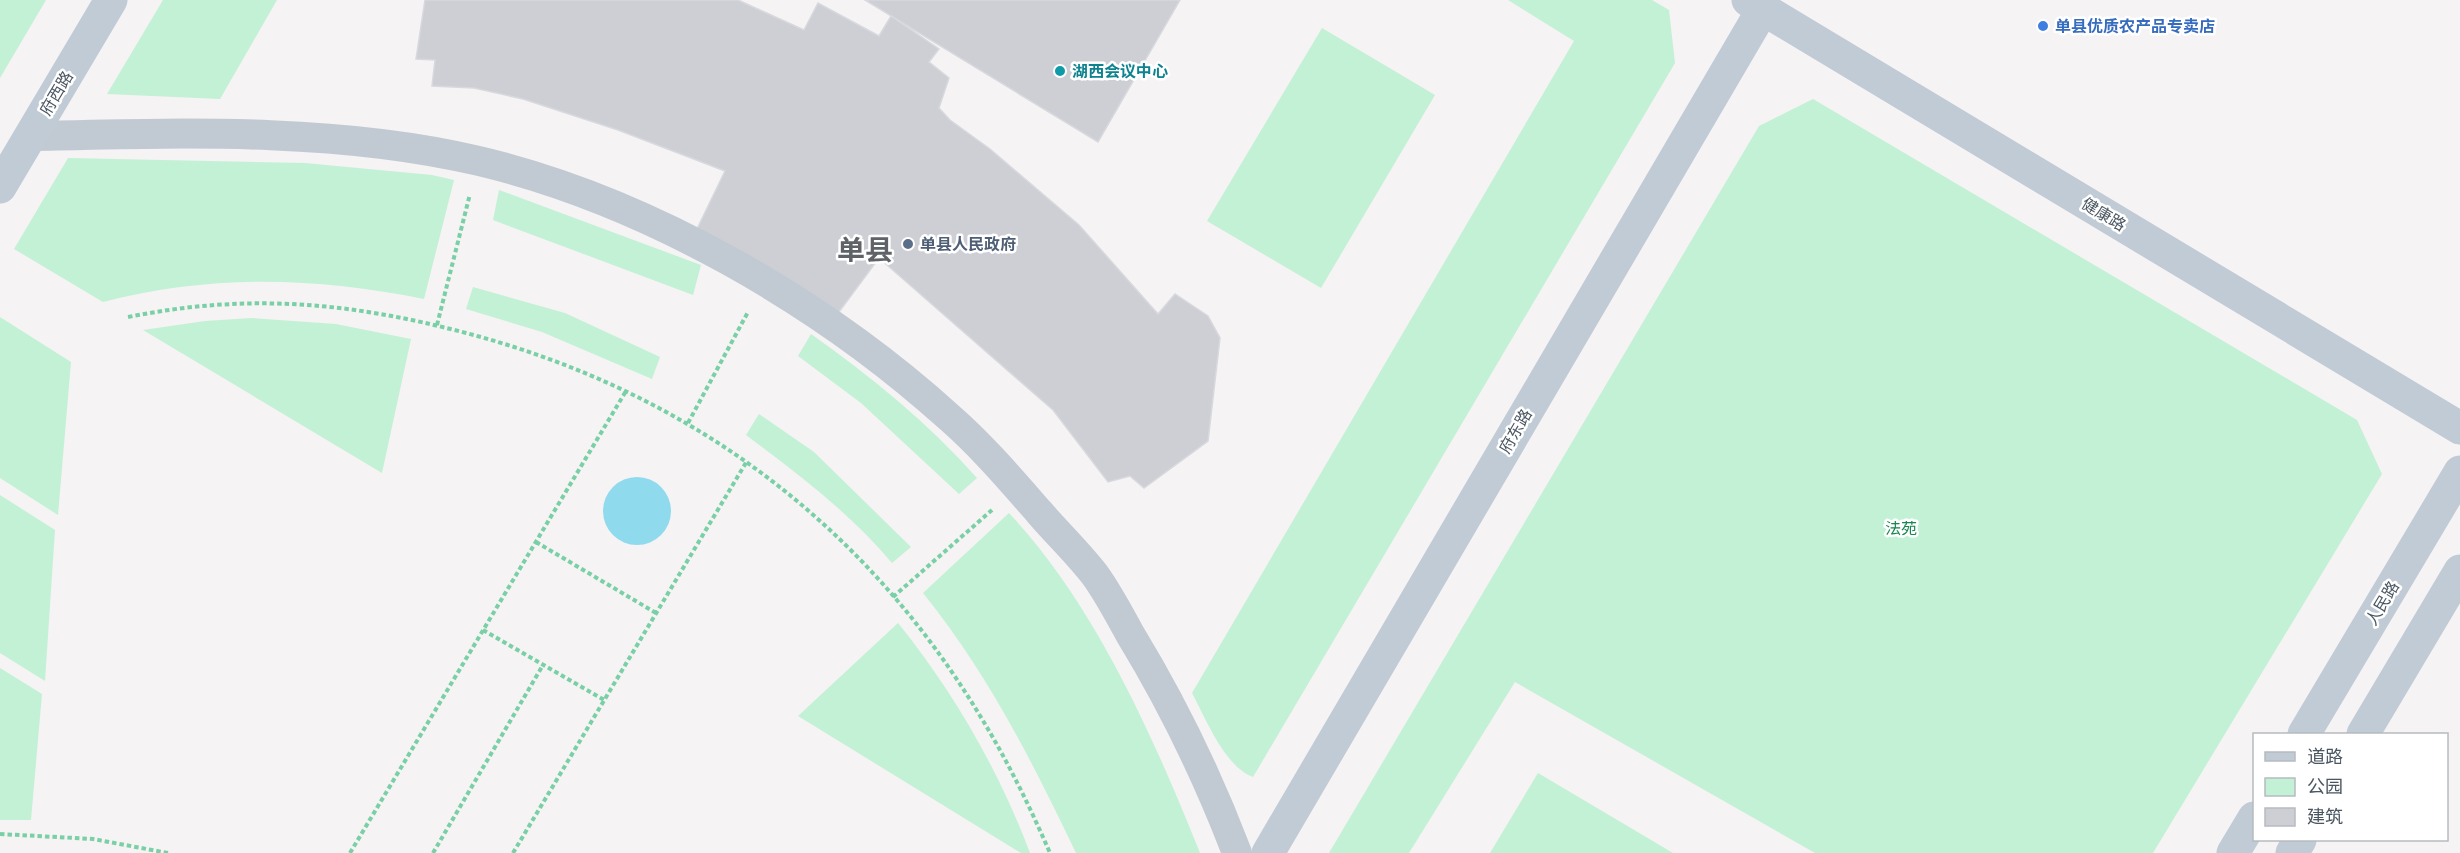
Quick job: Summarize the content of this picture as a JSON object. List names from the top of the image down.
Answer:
{
  "streets": {
    "street": [
      "府西路",
      "健康路",
      "府东路",
      "人民路"
    ]
  },
  "crossings": [
    ["健康路", "府东路"]
  ],
  "districts": ["单县"],
  "parks": ["法苑"],
  "places": ["单县优质农产品专卖店", "湖西会议中心", "单县人民政府"],
  "legend": ["道路", "公园", "建筑"]
}
